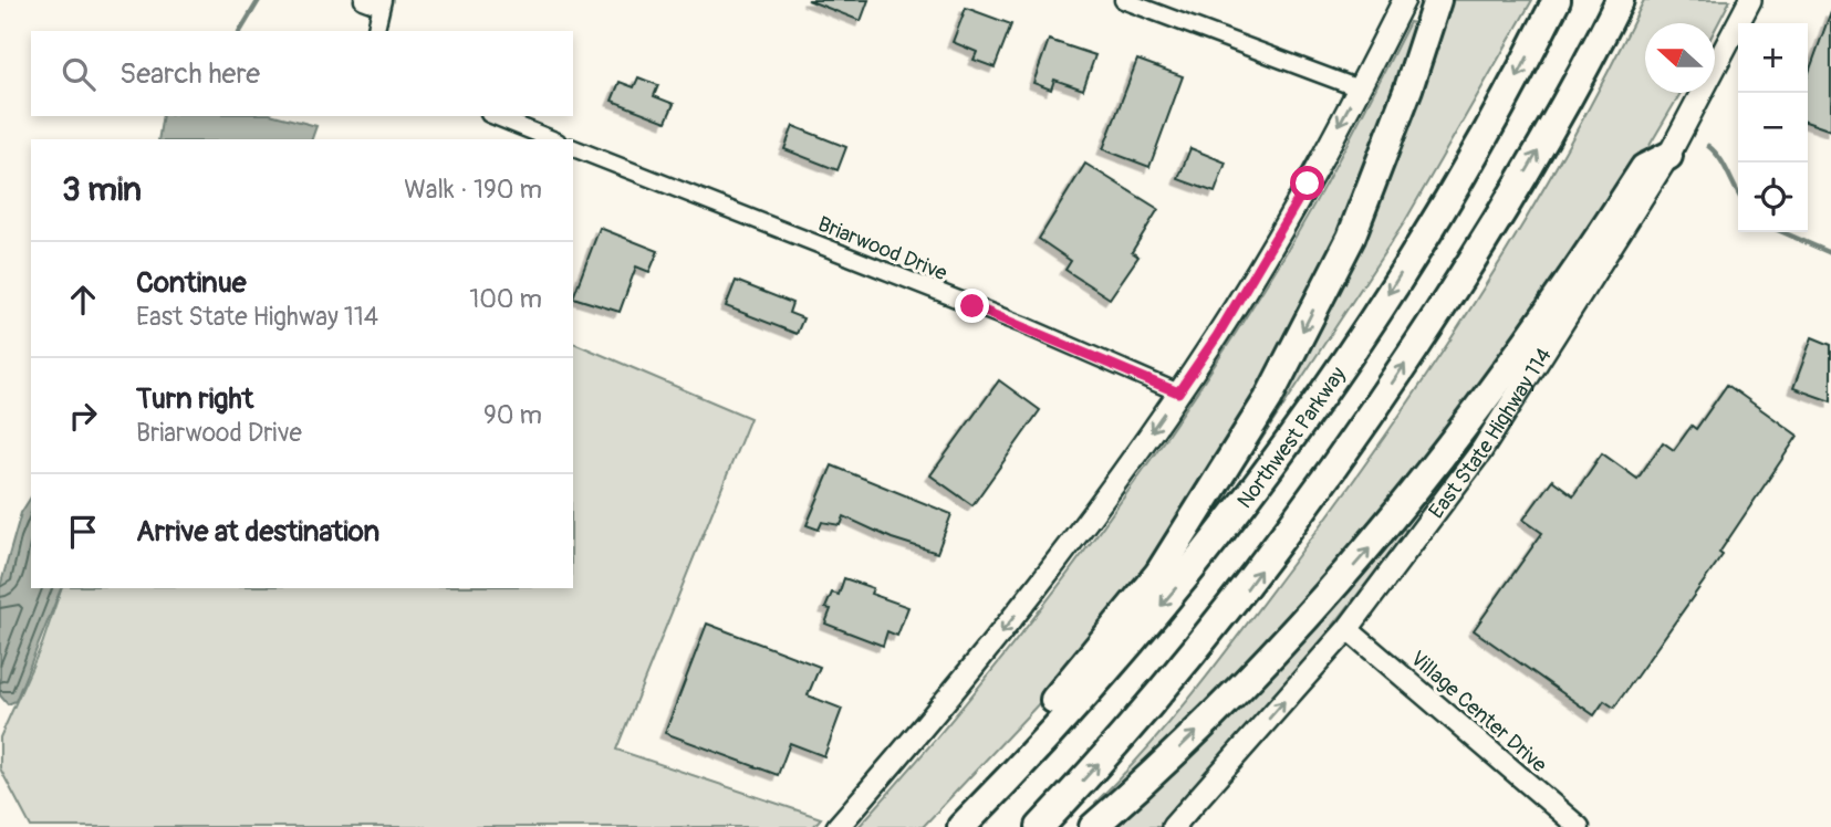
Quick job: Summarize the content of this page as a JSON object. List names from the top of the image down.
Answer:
{
  "streets": {
    "highway": ["Northwest Parkway"],
    "main road": ["East State Highway 114"],
    "street": ["Briarwood Drive", "Village Center Drive"]
  },
  "crossings": [
    ["East State Highway 114", "Village Center Drive"]
  ],
  "north": "left",
  "page": {
    "map_buttons": ["+", "−"],
    "search": "Search here",
    "heading": ["3 min", "Walk · 190 m"],
    "list": [
      ["Continue", "East State Highway 114", "100 m"],
      ["Turn right", "Briarwood Drive", "90 m"],
      "Arrive at destination"
    ]
  }
}
